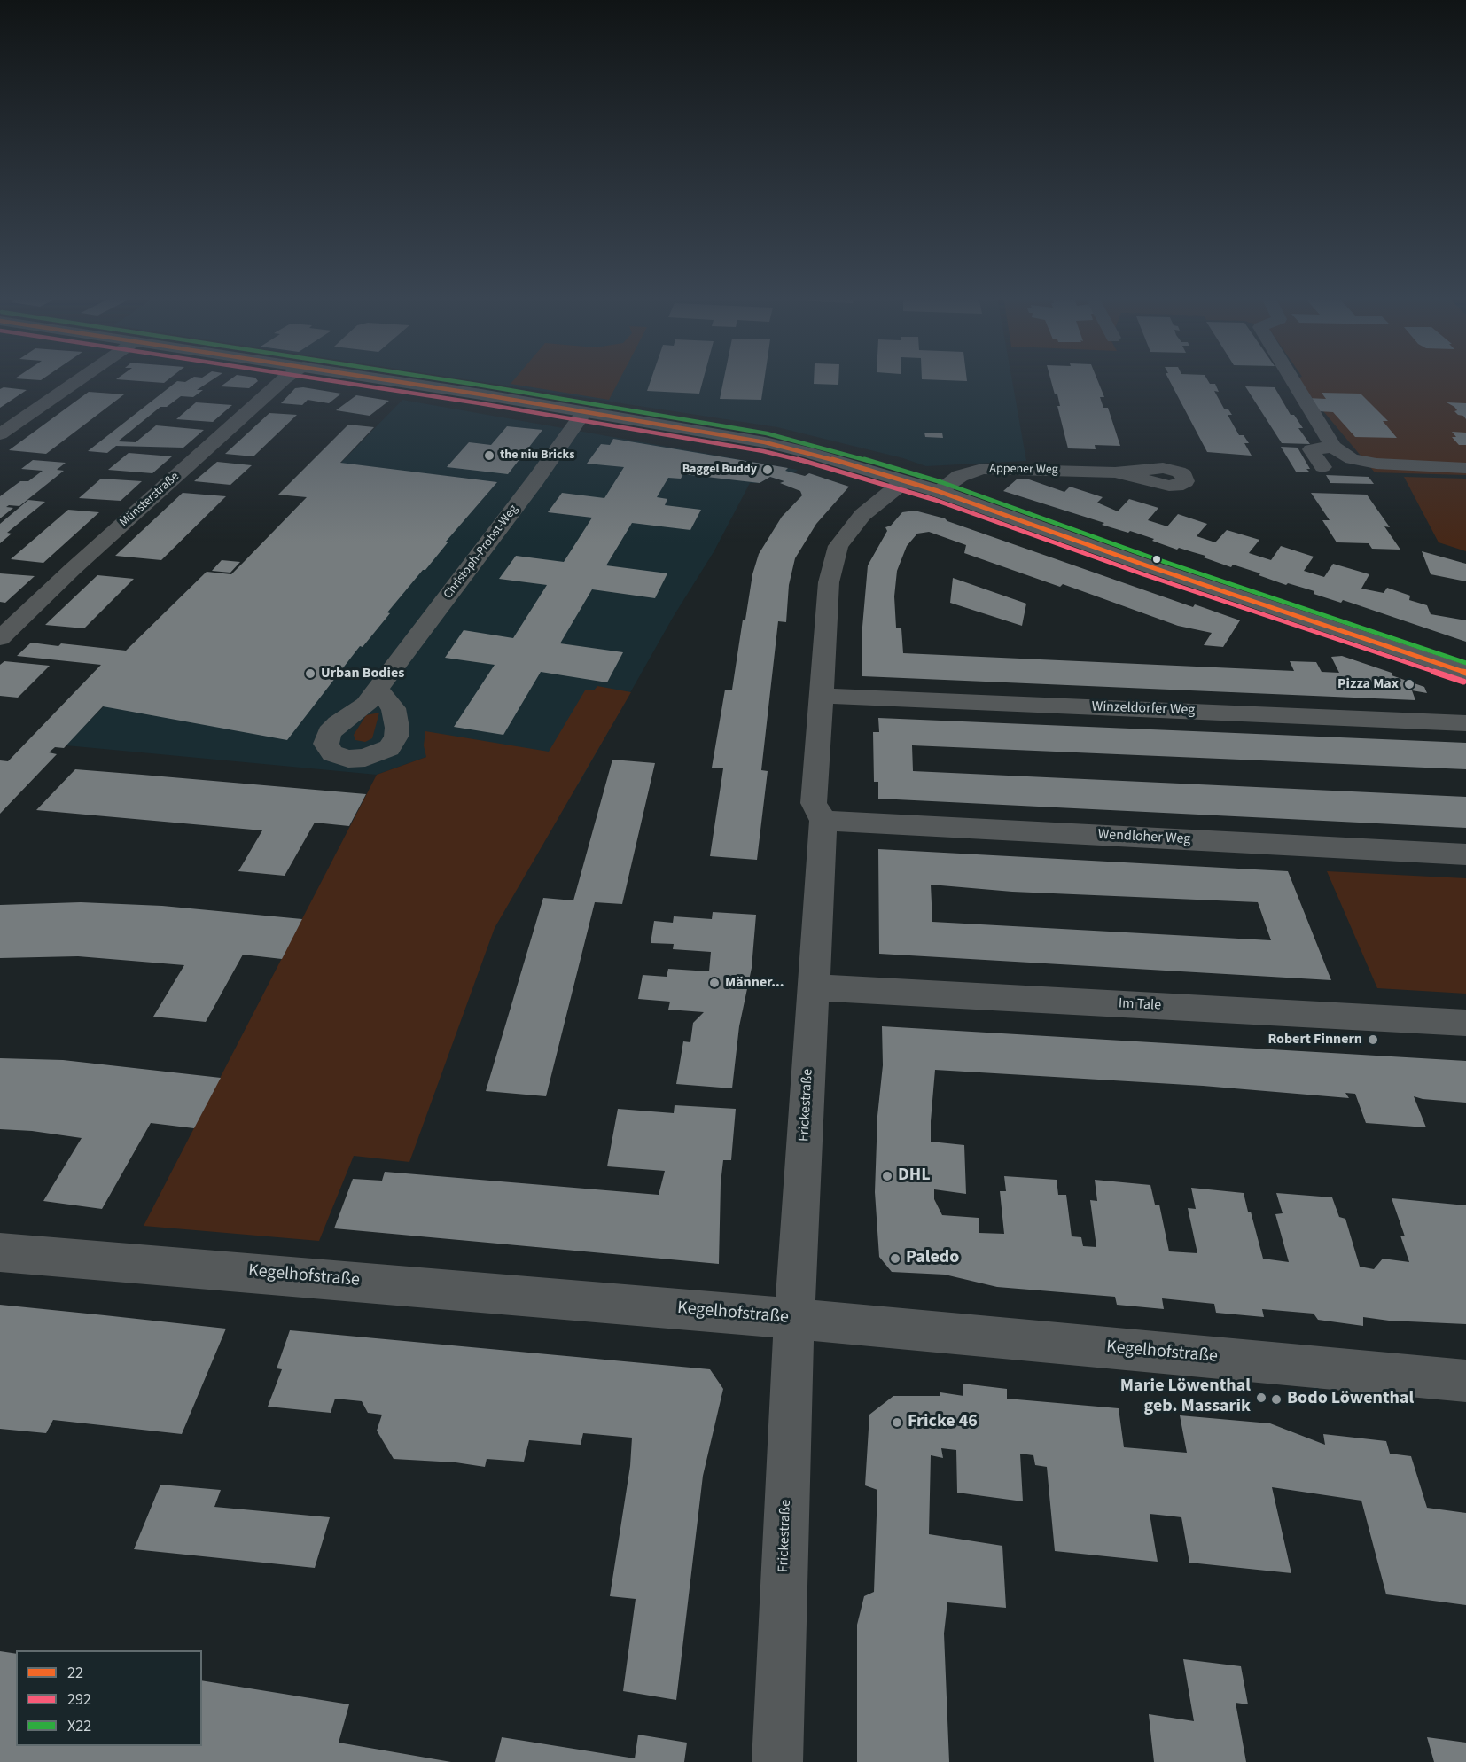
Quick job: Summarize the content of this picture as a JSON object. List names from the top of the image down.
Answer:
{
  "streets": {
    "street": [
      "Appener Weg",
      "Münsterstraße",
      "Christoph-Probst-Weg",
      "Winzeldorfer Weg",
      "Wendloher Weg",
      "Im Tale",
      "Frickestraße",
      "Kegelhofstraße"
    ]
  },
  "crossings": [
    ["Winzeldorfer Weg", "Frickestraße"],
    ["Wendloher Weg", "Frickestraße"],
    ["Im Tale", "Frickestraße"],
    ["Frickestraße", "Kegelhofstraße"]
  ],
  "places": [
    "the niu Bricks",
    "Baggel Buddy",
    "Urban Bodies",
    "Pizza Max",
    "Männer...",
    "Robert Finnern",
    "DHL",
    "Paledo",
    "Marie Löwenthal geb. Massarik",
    "Bodo Löwenthal",
    "Fricke 46"
  ],
  "lines": ["transit line 22", "transit line 292", "transit line X22"],
  "legend": ["22", "292", "X22"]
}
